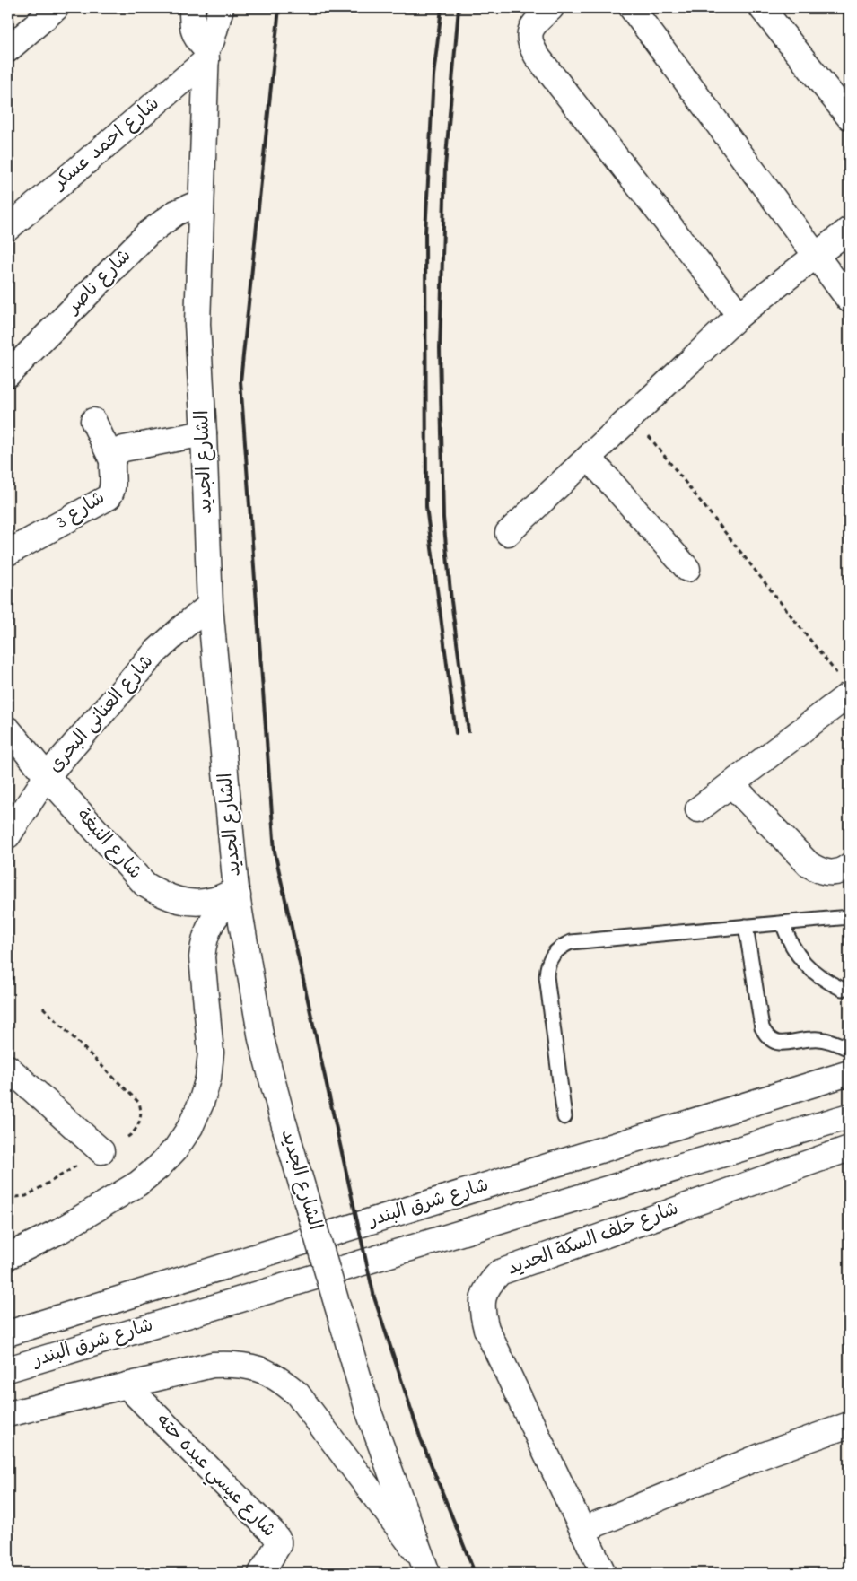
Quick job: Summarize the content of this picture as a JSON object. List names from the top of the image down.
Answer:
{
  "streets": {
    "street": [
      "شارع احمد عسكر",
      "شارع ناصر",
      "الشارع الجديد",
      "شارع 3",
      "شارع العنانى البحرى",
      "شارع النبغة",
      "شارع شرق البندر",
      "شارع خلف السكة الحديد",
      "شارع عيسي عبده حته"
    ]
  },
  "crossings": [
    ["شارع احمد عسكر", "الشارع الجديد"],
    ["شارع ناصر", "الشارع الجديد"],
    ["الشارع الجديد", "شارع العنانى البحرى"],
    ["الشارع الجديد", "شارع النبغة"],
    ["شارع العنانى البحرى", "شارع النبغة"]
  ]
}
